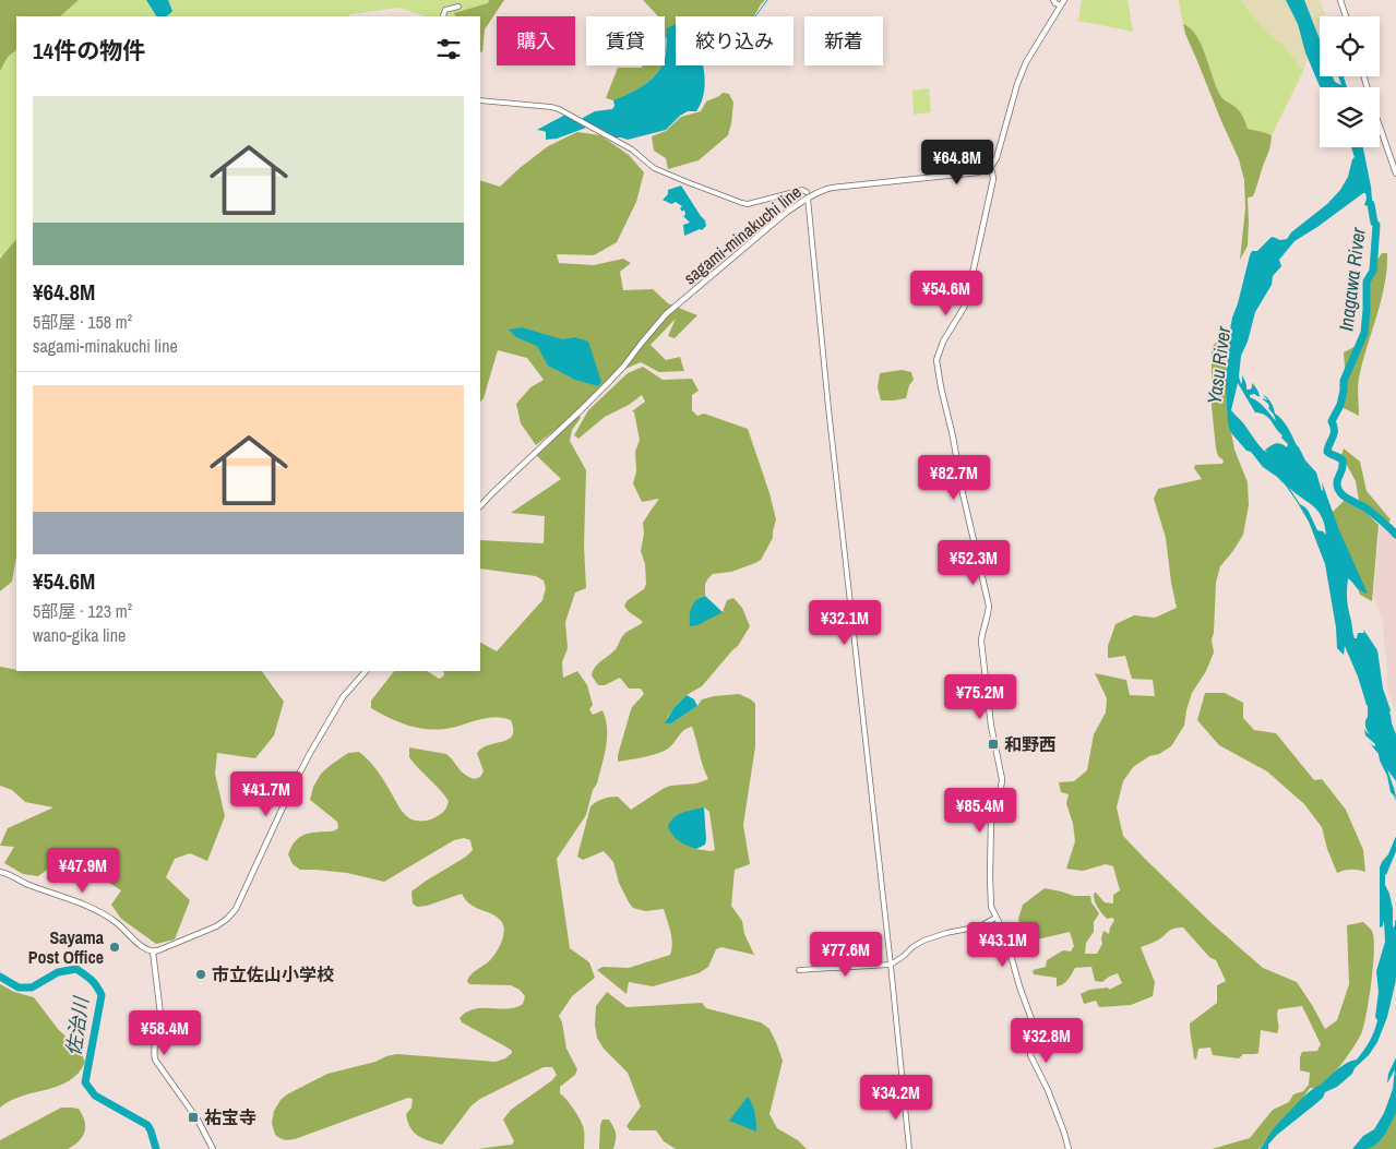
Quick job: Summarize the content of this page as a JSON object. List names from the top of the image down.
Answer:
{
  "streets": {
    "main road": ["sagami-minakuchi line"]
  },
  "water": ["Inagawa River", "Yasu River", "佐治川"],
  "places": {
    "transit": ["和野西", "祐宝寺"],
    "other": ["Sayama Post Office", "市立佐山小学校"]
  },
  "page": {
    "chip": [
      "購入",
      "賃貸",
      "絞り込み",
      "新着"
    ],
    "heading": "14件の物件",
    "list": [
      {
        "name": "¥64.8M",
        "note": "5部屋 · 158 m² · sagami-minakuchi line"
      },
      {
        "name": "¥54.6M",
        "note": "5部屋 · 123 m² · wano-gika line"
      }
    ],
    "price": [
      "¥64.8M",
      "¥54.6M",
      "¥82.7M",
      "¥52.3M",
      "¥32.1M",
      "¥75.2M",
      "¥41.7M",
      "¥85.4M",
      "¥47.9M",
      "¥43.1M",
      "¥77.6M",
      "¥58.4M",
      "¥32.8M",
      "¥34.2M"
    ]
  }
}
